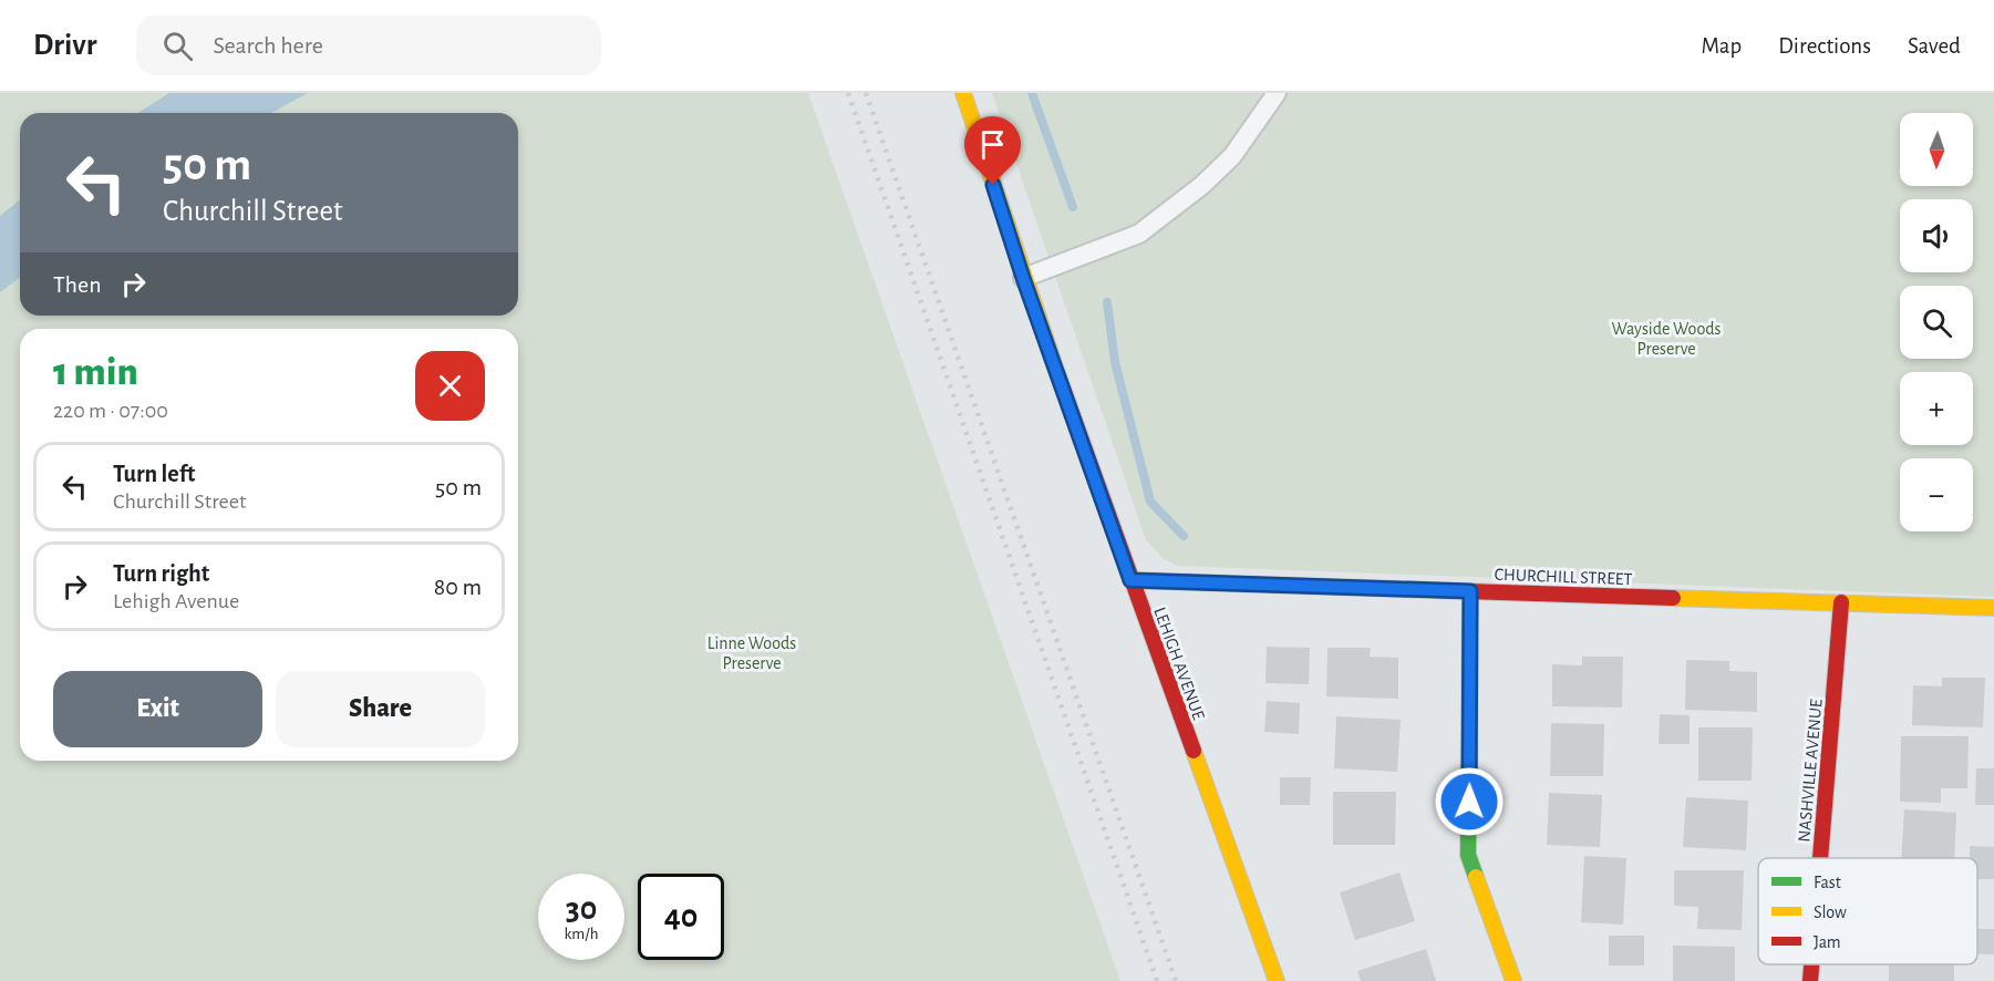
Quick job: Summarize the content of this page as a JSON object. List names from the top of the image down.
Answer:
{
  "streets": {
    "street": ["CHURCHILL STREET", "LEHIGH AVENUE", "NASHVILLE AVENUE"]
  },
  "crossings": [
    ["CHURCHILL STREET", "LEHIGH AVENUE"],
    ["CHURCHILL STREET", "NASHVILLE AVENUE"]
  ],
  "parks": ["Wayside Woods Preserve", "Linne Woods Preserve"],
  "legend": ["Fast", "Slow", "Jam"],
  "north": "bottom",
  "page": {
    "header": "Drivr",
    "search": "Search here",
    "nav": ["Map", "Directions", "Saved"],
    "map_buttons": ["+", "−"],
    "turn": ["50 m", "Churchill Street"],
    "then": "Then",
    "heading": ["1 min", "220 m · 07:00"],
    "list": [
      {
        "name": "Turn left",
        "note": "Churchill Street",
        "value": "50 m"
      },
      {
        "name": "Turn right",
        "note": "Lehigh Avenue",
        "value": "80 m"
      }
    ],
    "buttons": ["Exit", "Share"],
    "speed": "30 km/h",
    "limit": "40"
  }
}
